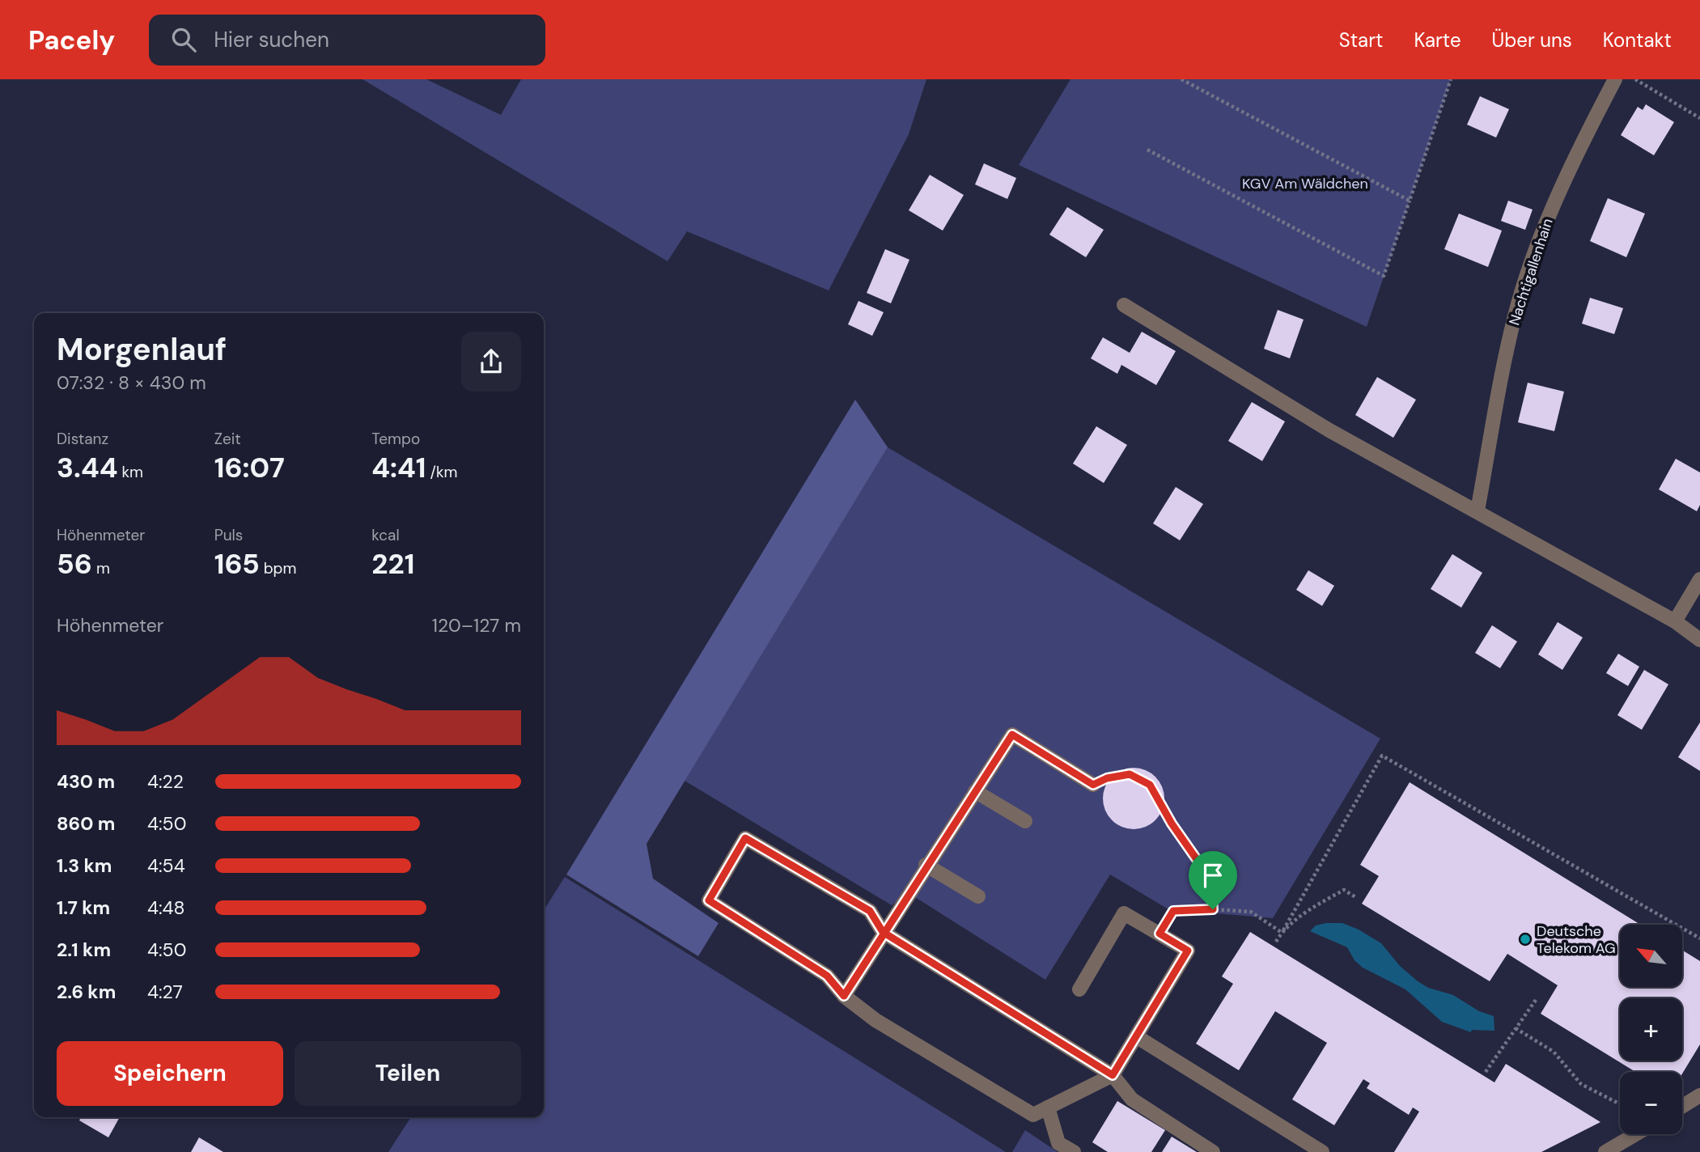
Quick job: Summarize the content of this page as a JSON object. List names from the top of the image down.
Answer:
{
  "streets": {
    "street": ["Nachtigallenhain"]
  },
  "parks": ["KGV Am Wäldchen"],
  "places": ["Deutsche Telekom AG"],
  "north": "top left",
  "page": {
    "header": "Pacely",
    "search": "Hier suchen",
    "nav": [
      "Start",
      "Karte",
      "Über uns",
      "Kontakt"
    ],
    "heading": ["Morgenlauf", "07:32 · 8 × 430 m"],
    "stats": [
      ["Distanz", "3.44 km"],
      ["Zeit", "16:07"],
      ["Tempo", "4:41 /km"],
      ["Höhenmeter", "56 m"],
      ["Puls", "165 bpm"],
      ["kcal", "221"]
    ],
    "chart": ["Höhenmeter", "120–127 m"],
    "list": [
      {
        "name": "430 m",
        "note": "4:22"
      },
      {
        "name": "860 m",
        "note": "4:50"
      },
      {
        "name": "1.3 km",
        "note": "4:54"
      },
      {
        "name": "1.7 km",
        "note": "4:48"
      },
      {
        "name": "2.1 km",
        "note": "4:50"
      },
      {
        "name": "2.6 km",
        "note": "4:27"
      }
    ],
    "map_buttons": ["+", "−"],
    "buttons": ["Speichern", "Teilen"]
  }
}
